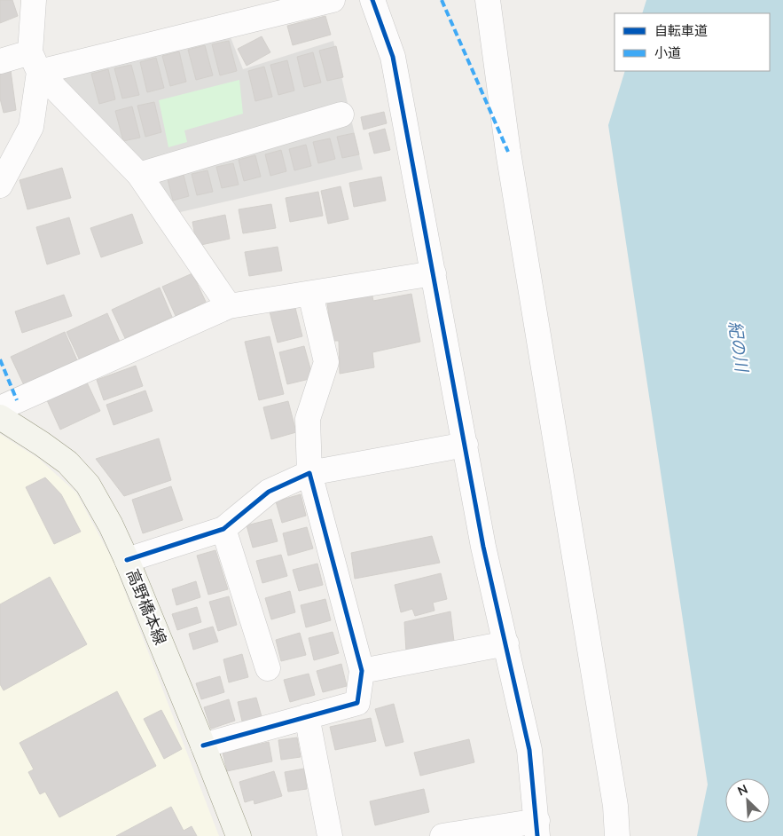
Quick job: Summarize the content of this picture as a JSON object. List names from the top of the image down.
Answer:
{
  "streets": {
    "main road": ["高野橋本線"]
  },
  "water": ["紀の川"],
  "legend": ["自転車道", "小道"],
  "north": "top left"
}
